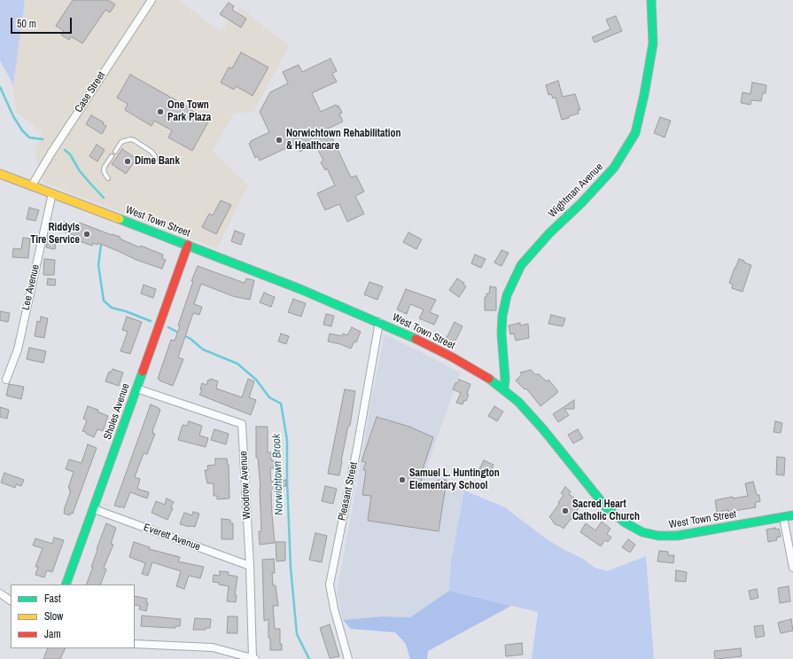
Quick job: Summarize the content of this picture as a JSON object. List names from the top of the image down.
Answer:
{
  "streets": {
    "main road": ["Wightman Avenue", "West Town Street", "Sholes Avenue"],
    "street": [
      "Case Street",
      "Lee Avenue",
      "Woodrow Avenue",
      "Pleasant Street",
      "Everett Avenue"
    ]
  },
  "crossings": [
    ["Case Street", "West Town Street"],
    ["Wightman Avenue", "West Town Street"],
    ["West Town Street", "Lee Avenue"],
    ["West Town Street", "Sholes Avenue"],
    ["West Town Street", "Pleasant Street"],
    ["Sholes Avenue", "Woodrow Avenue"],
    ["Sholes Avenue", "Everett Avenue"],
    ["Woodrow Avenue", "Everett Avenue"]
  ],
  "water": ["Norwichtown Brook"],
  "places": [
    "One Town Park Plaza",
    "Norwichtown Rehabilitation & Healthcare",
    "Dime Bank",
    "Riddyls Tire Service",
    "Samuel L. Huntington Elementary School",
    "Sacred Heart Catholic Church"
  ],
  "legend": ["Fast", "Slow", "Jam"],
  "scale_bar": "50 m"
}
